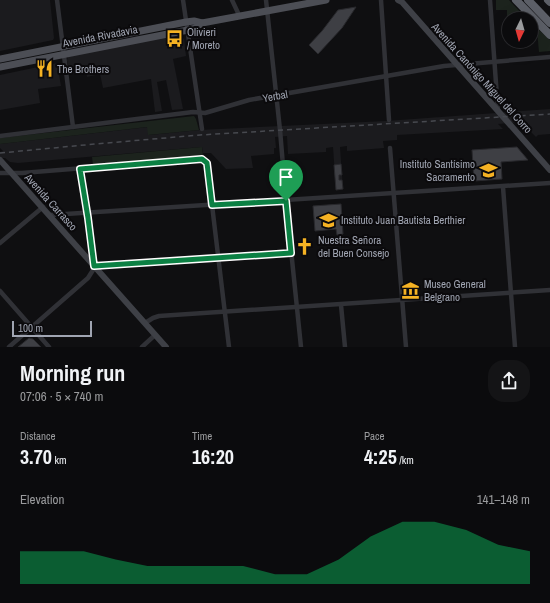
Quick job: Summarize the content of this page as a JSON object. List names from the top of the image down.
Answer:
{
  "streets": {
    "main road": ["Avenida Rivadavia", "Avenida Canónigo Miguel del Corro", "Avenida Carrasco"],
    "street": ["Yerbal"]
  },
  "crossings": [
    ["Avenida Canónigo Miguel del Corro", "Yerbal"]
  ],
  "places": {
    "bus stop": ["Olivieri / Moreto"],
    "restaurant": ["The Brothers"],
    "school or university": ["Instituto Santísimo Sacramento", "Instituto Juan Bautista Berthier"],
    "church": ["Nuestra Señora del Buen Consejo"],
    "museum": ["Museo General Belgrano"]
  },
  "scale_bar": "100 m",
  "north": "bottom",
  "page": {
    "scale": "100 m",
    "heading": ["Morning run", "07:06 · 5 × 740 m"],
    "stats": [
      ["Distance", "3.70 km"],
      ["Time", "16:20"],
      ["Pace", "4:25 /km"]
    ],
    "chart": ["Elevation", "141–148 m"]
  }
}
